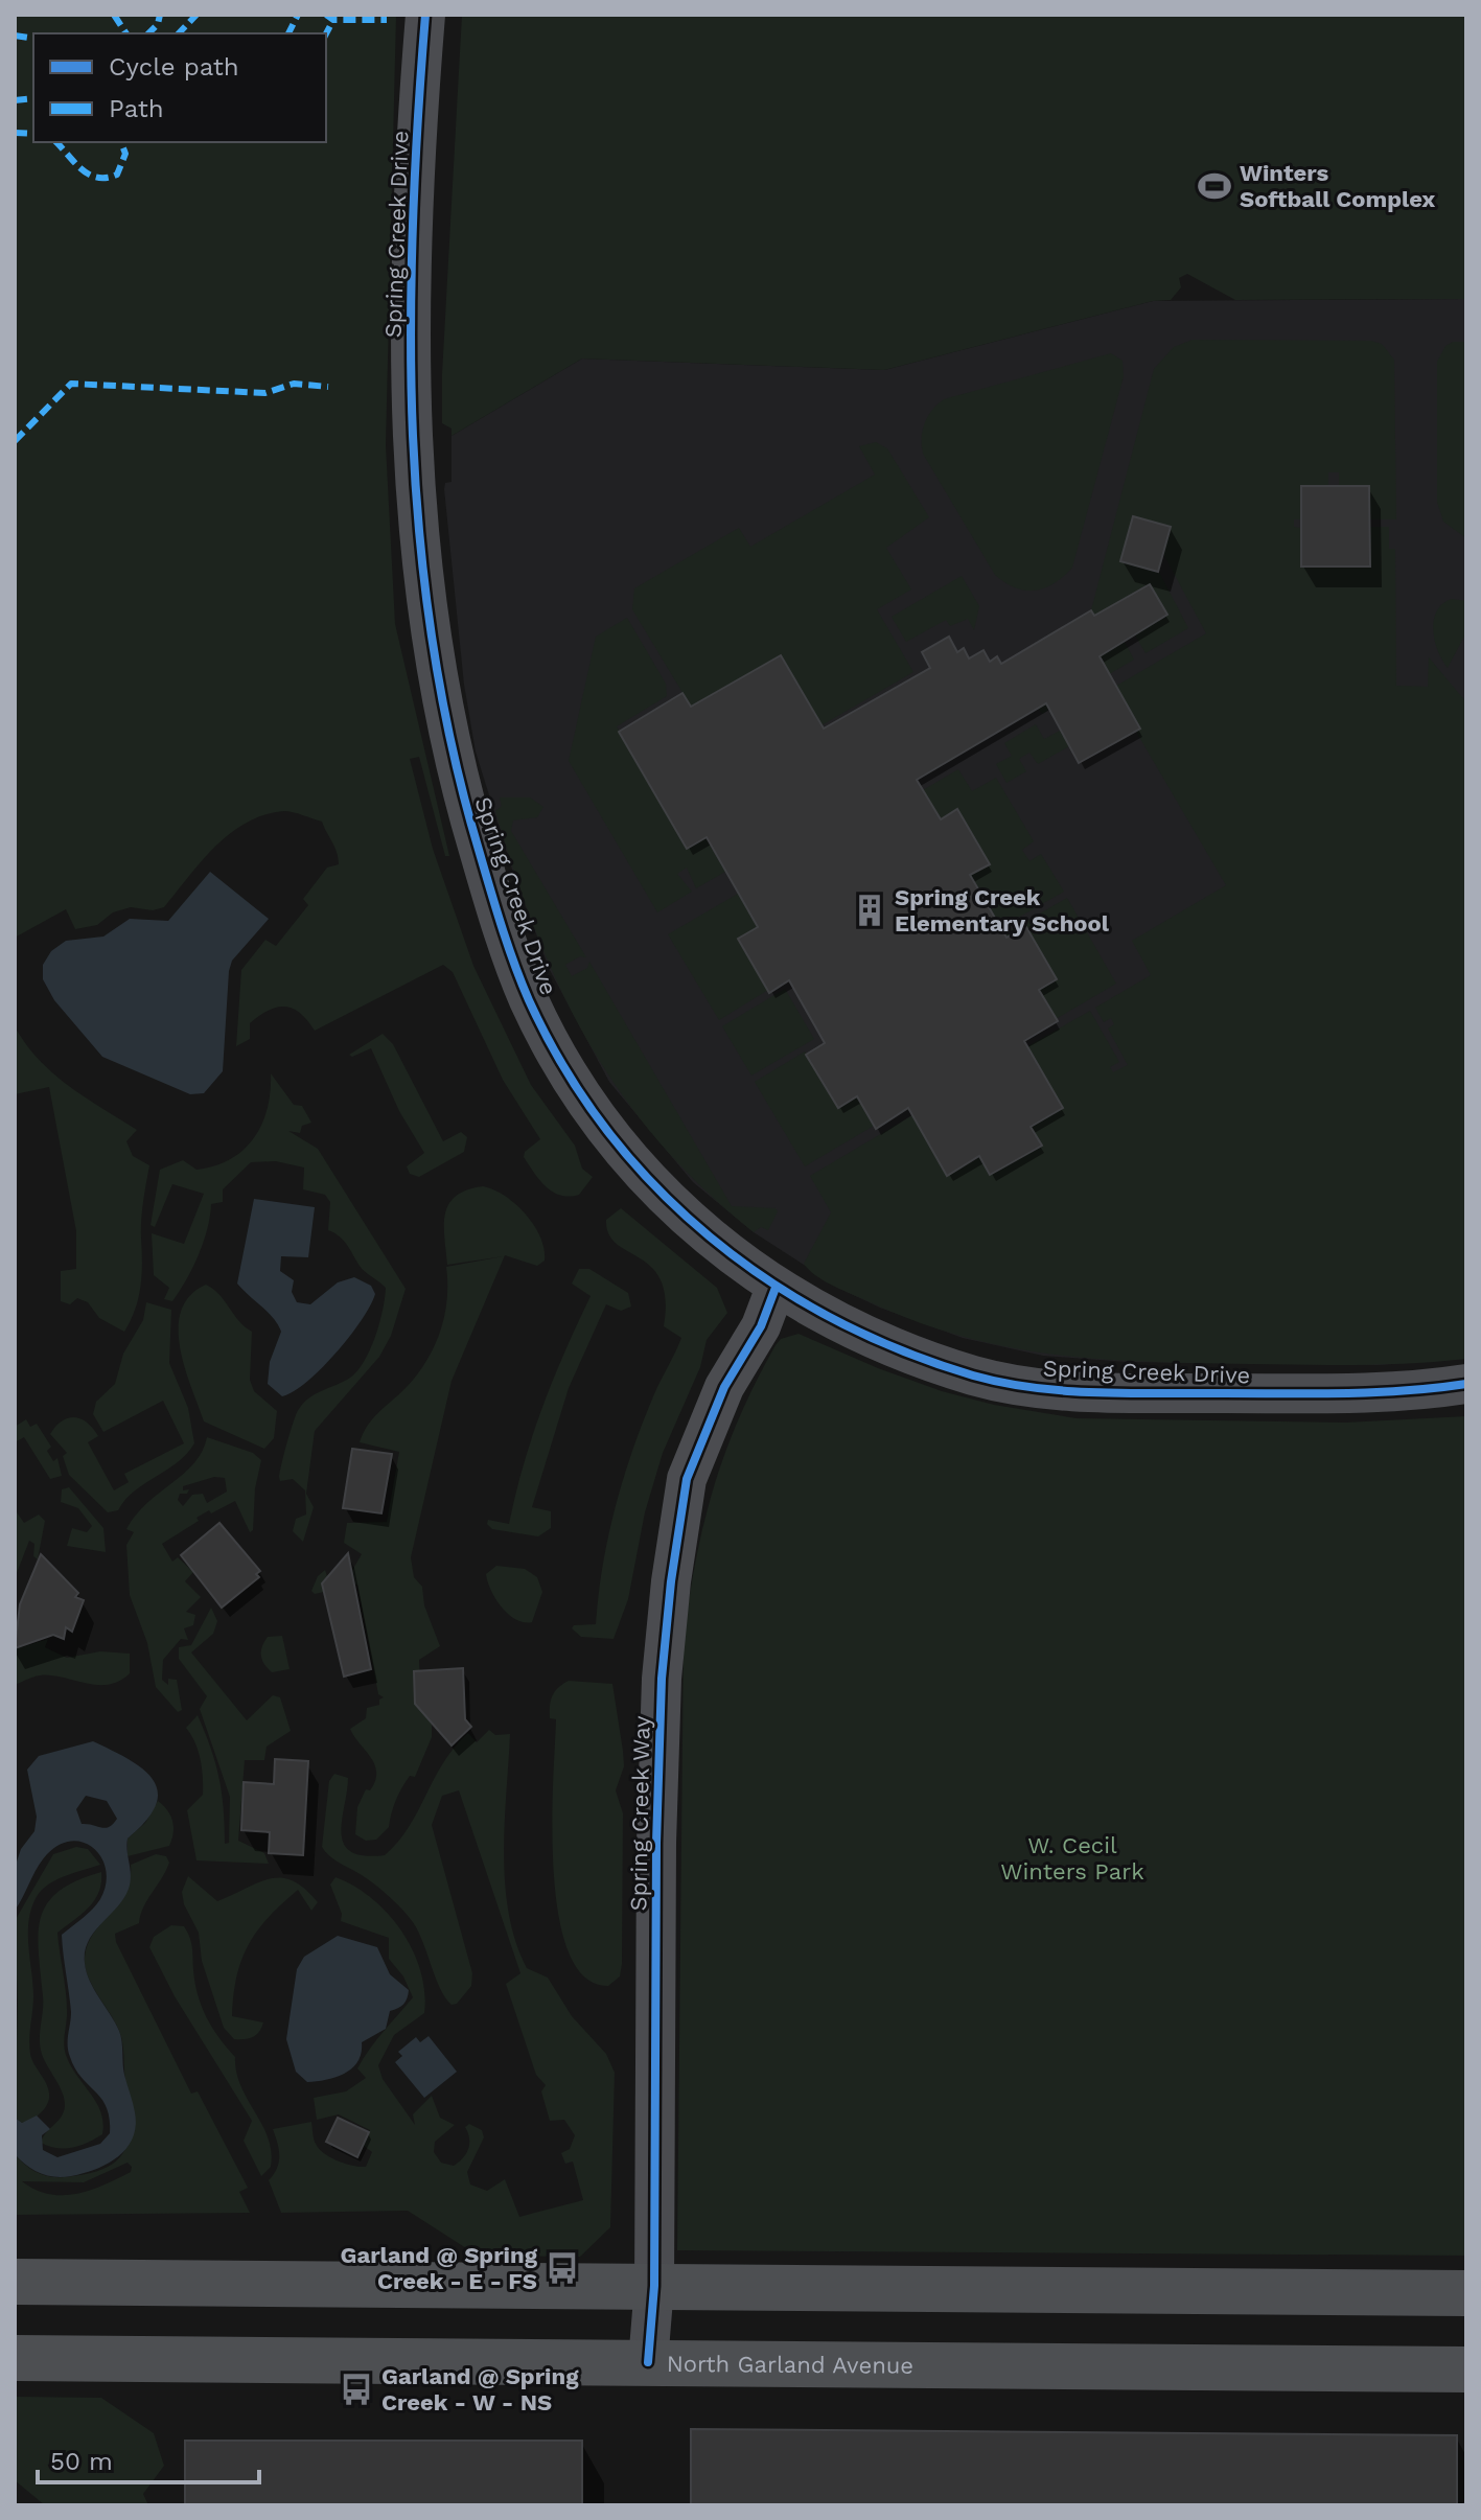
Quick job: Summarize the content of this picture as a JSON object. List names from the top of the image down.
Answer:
{
  "streets": {
    "main road": ["North Garland Avenue"],
    "street": ["Spring Creek Drive", "Spring Creek Way"]
  },
  "crossings": [
    ["Spring Creek Drive", "Spring Creek Way"],
    ["Spring Creek Way", "North Garland Avenue"]
  ],
  "parks": ["W. Cecil Winters Park"],
  "places": {
    "sports": ["Winters Softball Complex"],
    "building": ["Spring Creek Elementary School"],
    "bus stop": ["Garland @ Spring Creek - E - FS", "Garland @ Spring Creek - W - NS"]
  },
  "legend": ["Cycle path", "Path"],
  "scale_bar": "50 m"
}
